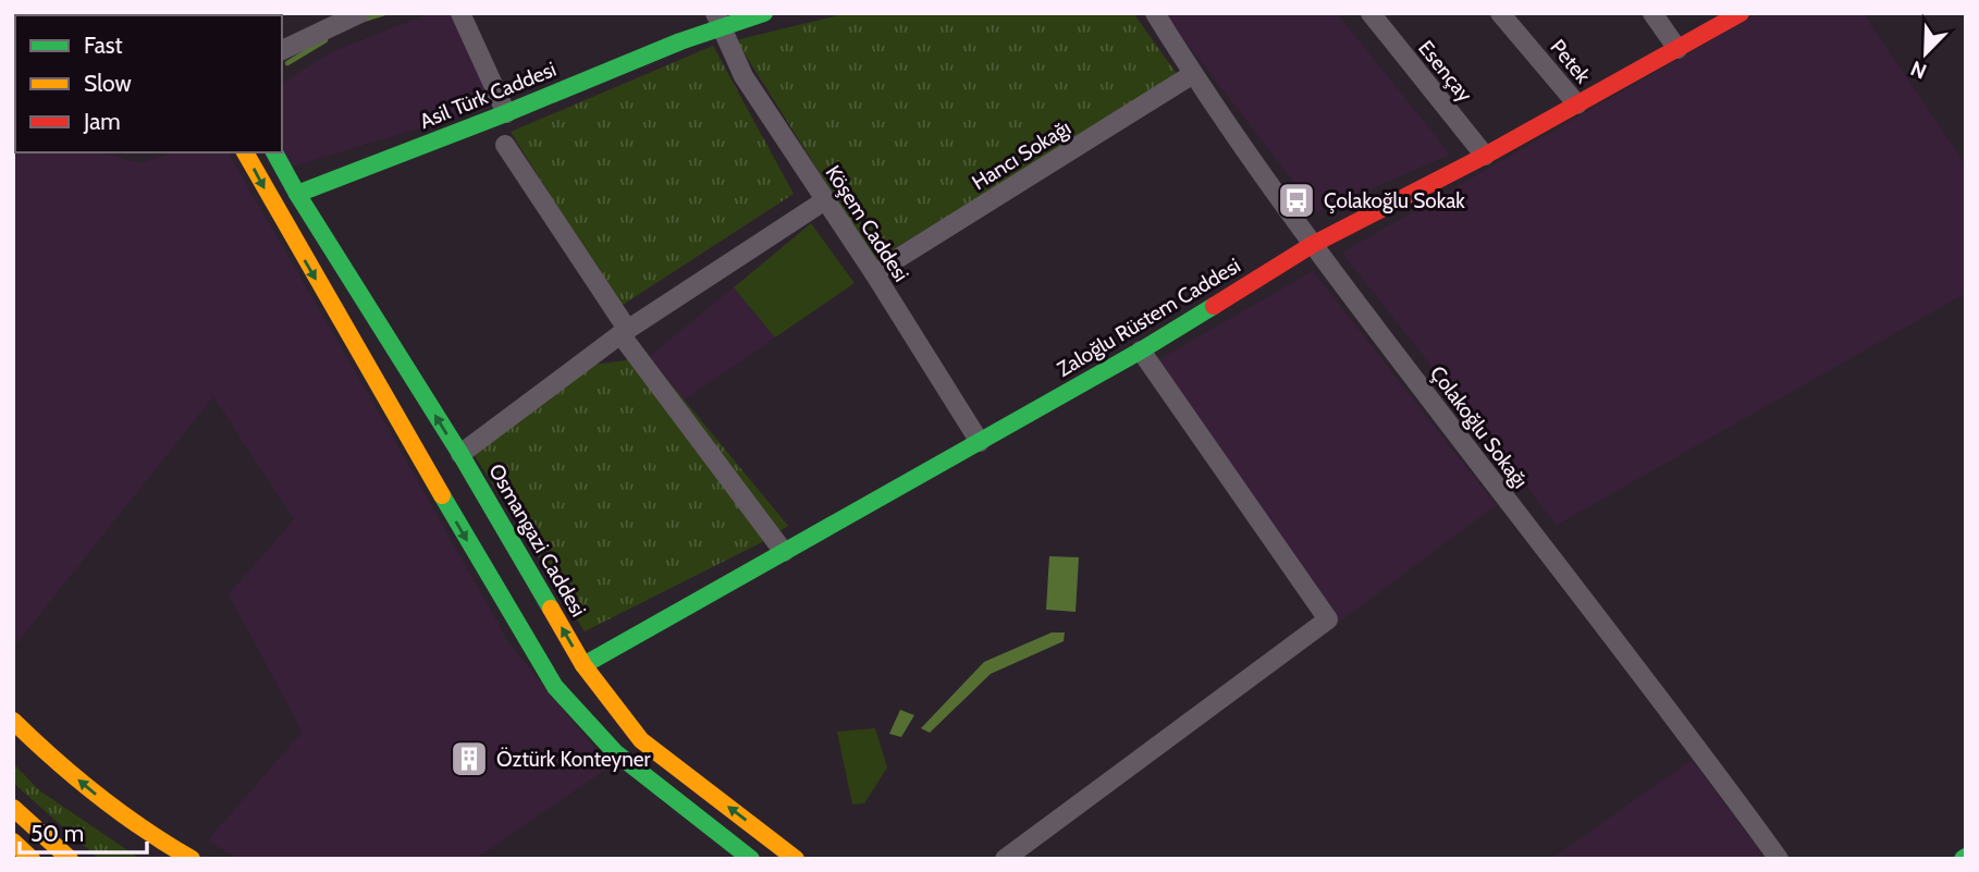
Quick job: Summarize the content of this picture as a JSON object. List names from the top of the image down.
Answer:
{
  "streets": {
    "main road": ["Asil Türk Caddesi", "Zaloğlu Rüstem Caddesi", "Osmangazi Caddesi"],
    "street": [
      "Petek",
      "Esençay",
      "Hancı Sokağı",
      "Köşem Caddesi",
      "Çolakoğlu Sokağı"
    ]
  },
  "crossings": [
    ["Petek", "Zaloğlu Rüstem Caddesi"],
    ["Esençay", "Zaloğlu Rüstem Caddesi"],
    ["Asil Türk Caddesi", "Köşem Caddesi"],
    ["Asil Türk Caddesi", "Osmangazi Caddesi"],
    ["Hancı Sokağı", "Köşem Caddesi"],
    ["Hancı Sokağı", "Çolakoğlu Sokağı"],
    ["Köşem Caddesi", "Zaloğlu Rüstem Caddesi"],
    ["Zaloğlu Rüstem Caddesi", "Çolakoğlu Sokağı"],
    ["Zaloğlu Rüstem Caddesi", "Osmangazi Caddesi"]
  ],
  "places": {
    "bus stop": ["Çolakoğlu Sokak"],
    "building": ["Öztürk Konteyner"]
  },
  "legend": ["Fast", "Slow", "Jam"],
  "scale_bar": "50 m",
  "north": "bottom left"
}
